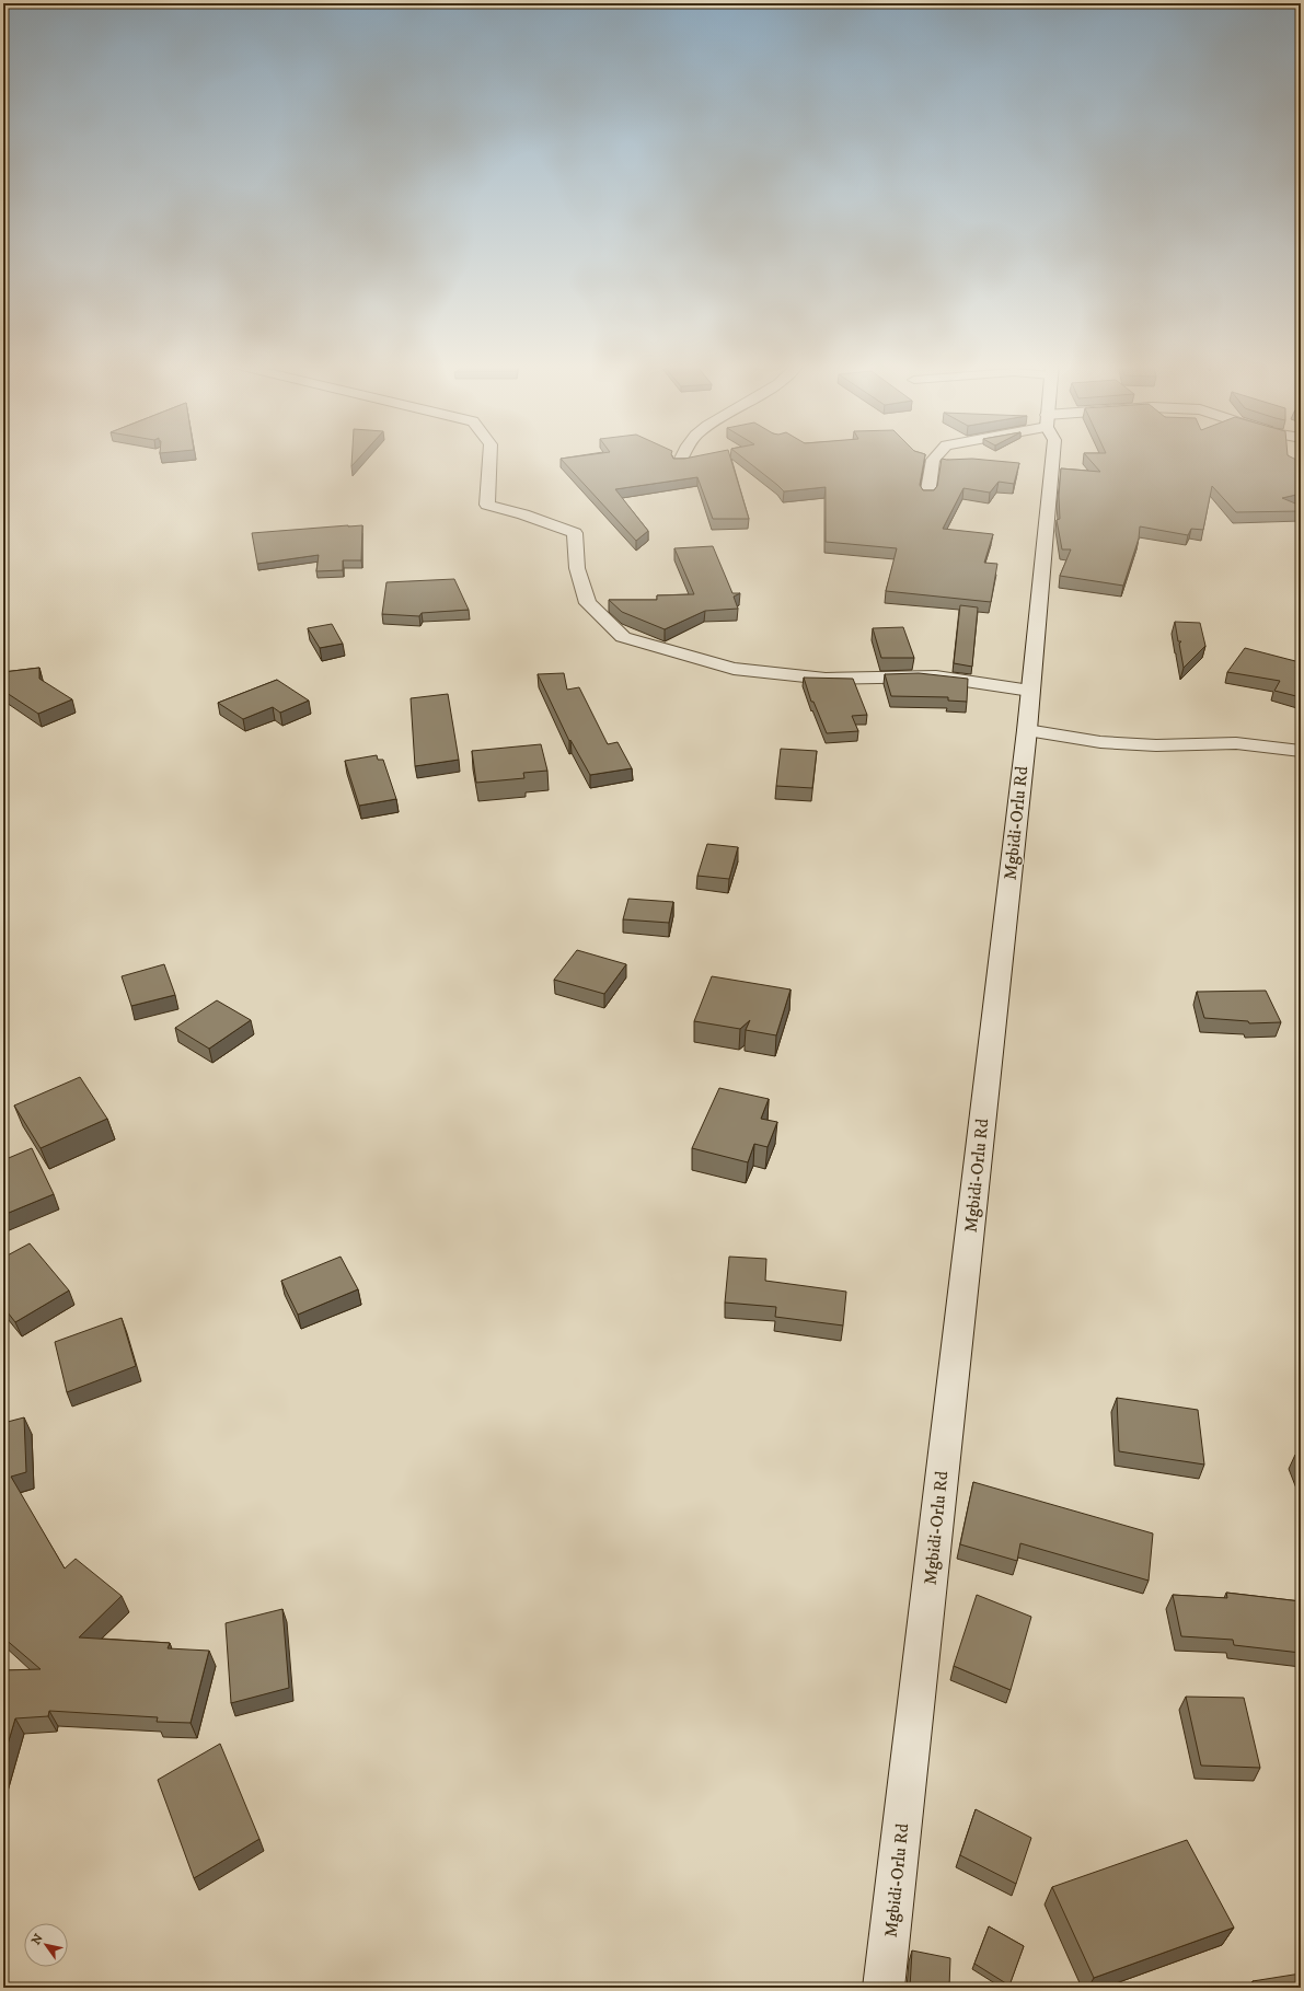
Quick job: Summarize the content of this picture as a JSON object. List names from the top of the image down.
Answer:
{
  "streets": {
    "street": ["Mgbidi-Orlu Rd"]
  },
  "north": "top left"
}
